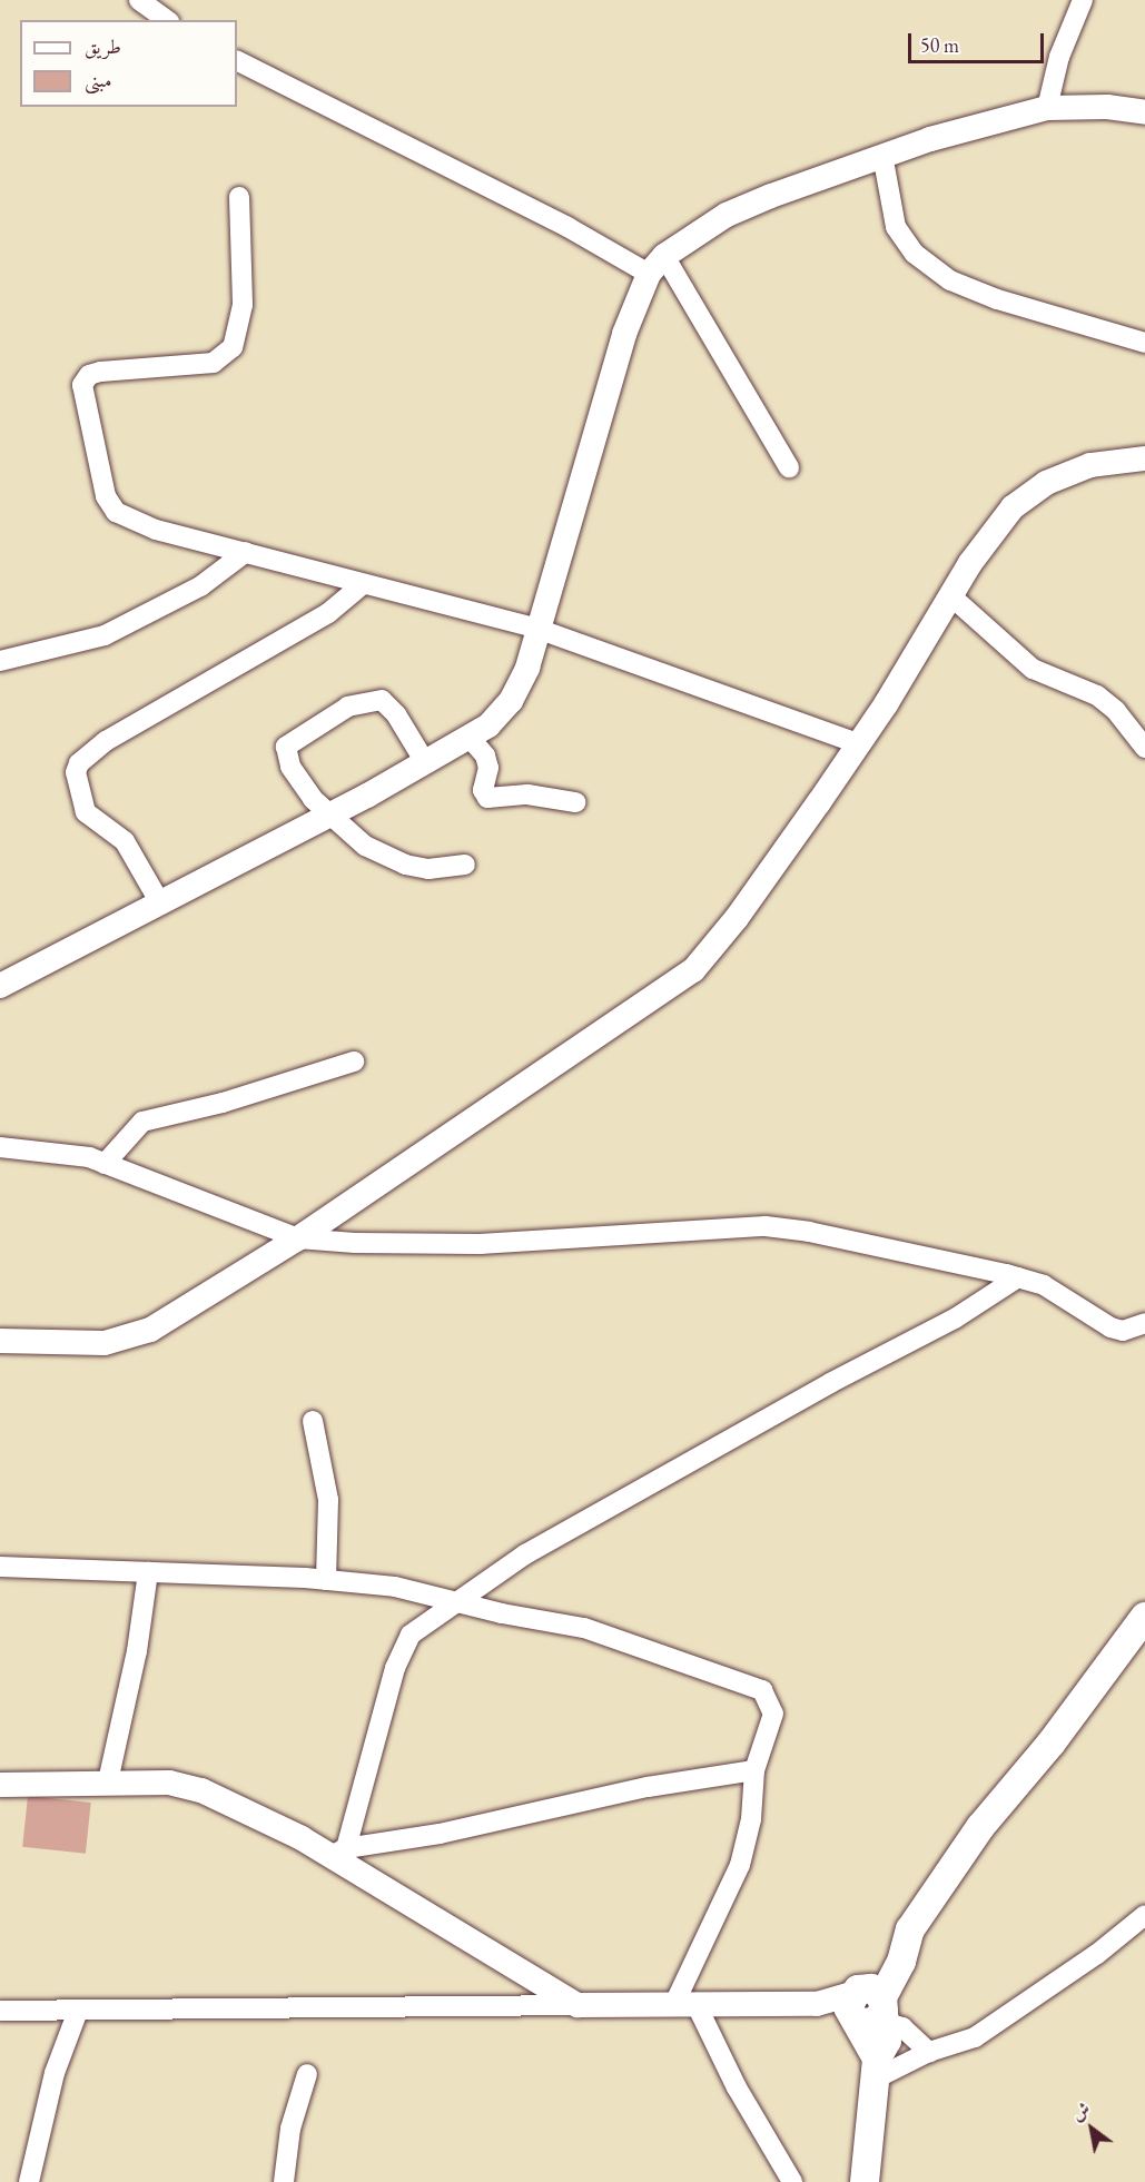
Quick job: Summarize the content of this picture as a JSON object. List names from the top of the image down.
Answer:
{
  "legend": ["طريق", "مبنى"],
  "scale_bar": "50 m",
  "north": "top left"
}
